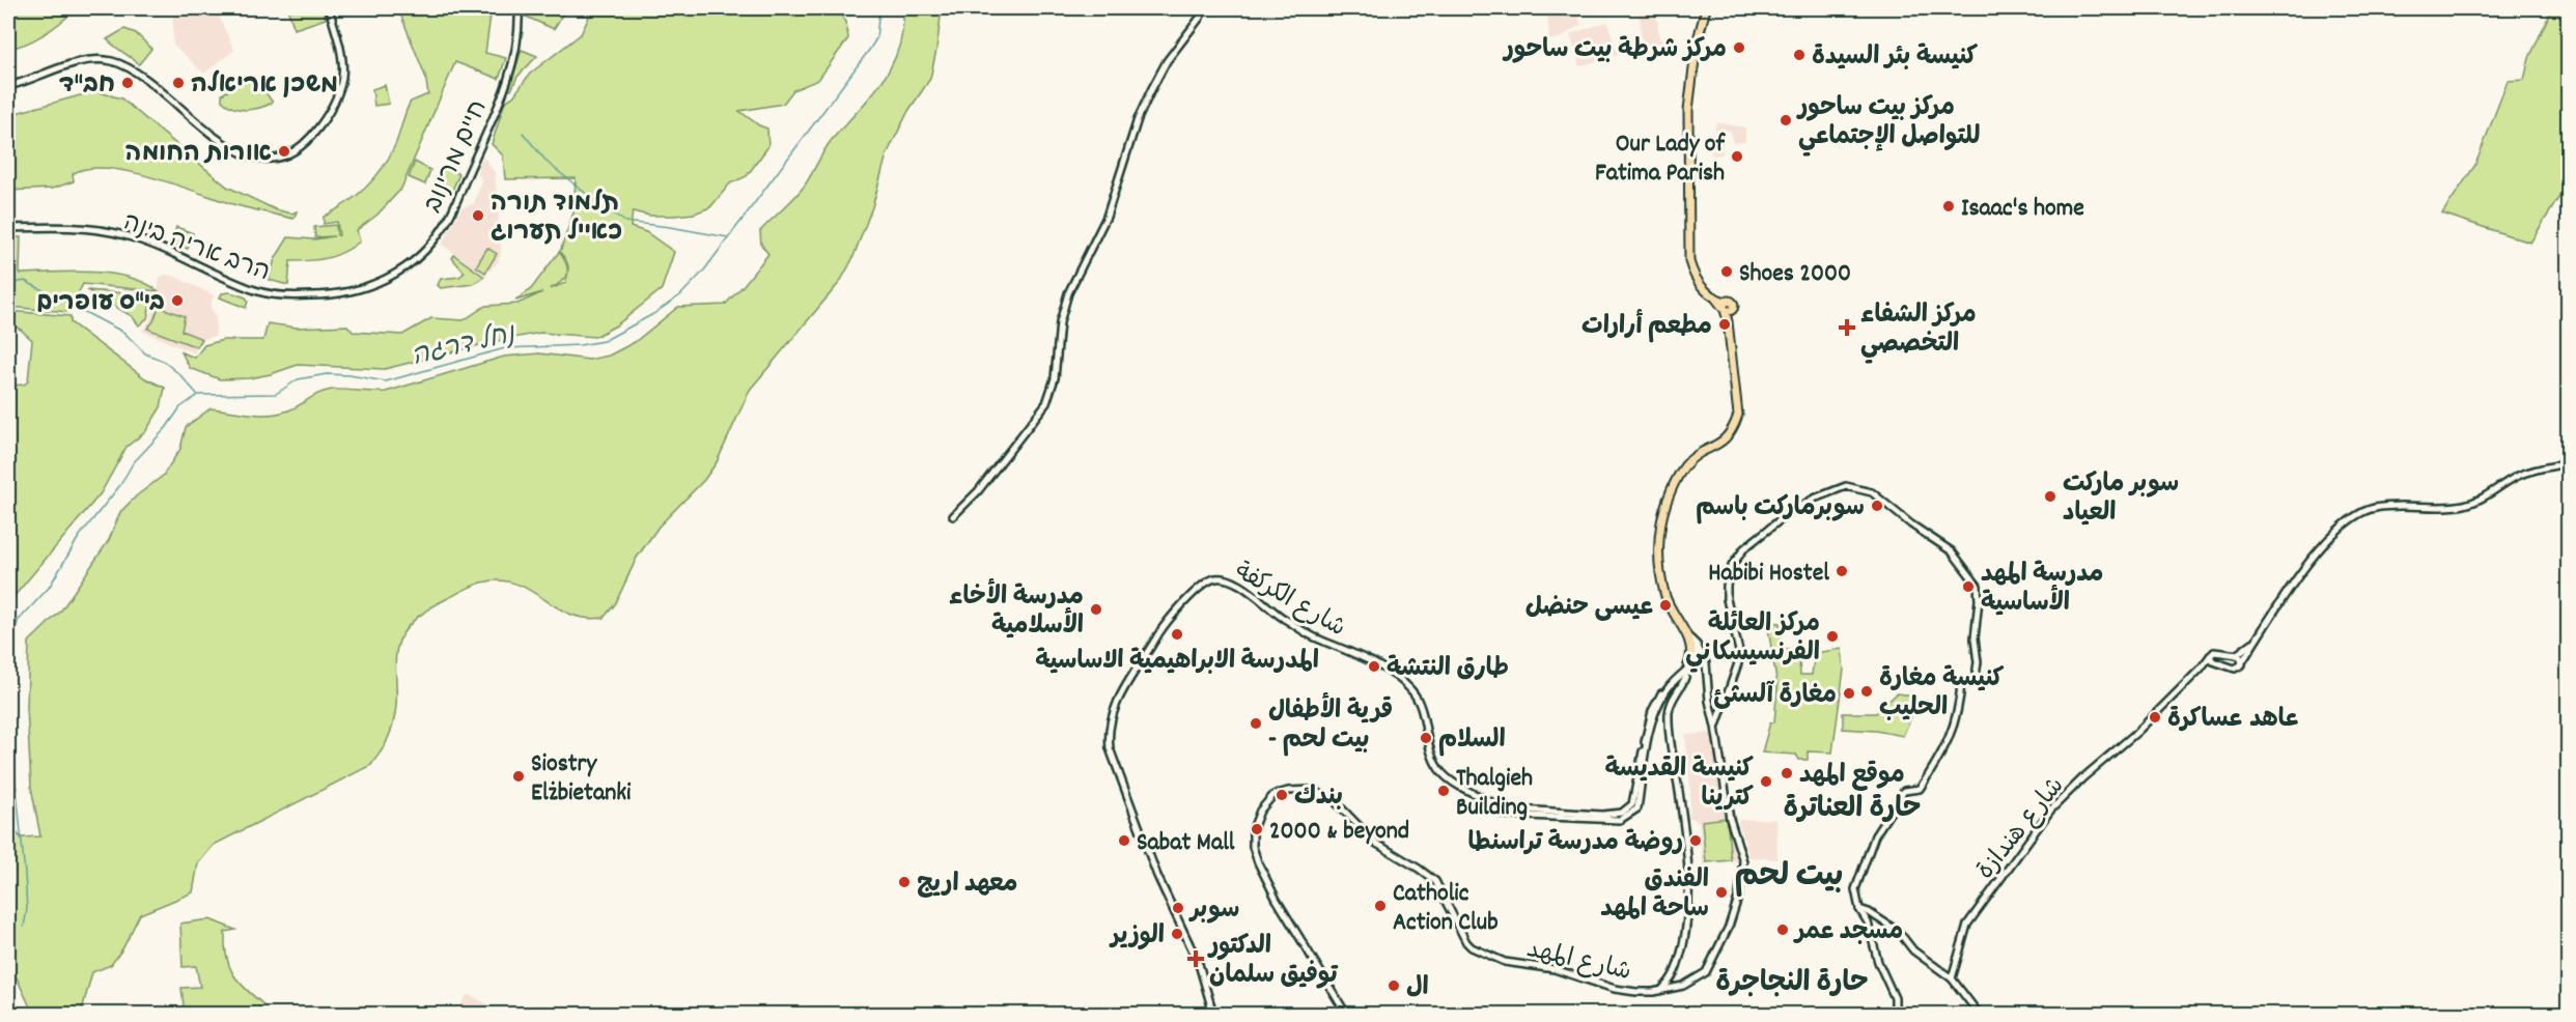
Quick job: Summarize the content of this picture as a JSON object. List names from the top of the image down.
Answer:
{
  "streets": {
    "street": [
      "חיים מרינוב",
      "הרב אריה בינה",
      "شارع الكركفة",
      "شارع هندازة",
      "شارع المهد"
    ]
  },
  "crossings": [
    ["חיים מרינוב", "הרב אריה בינה"]
  ],
  "districts": ["حارة العناترة", "بيت لحم", "حارة النجاجرة"],
  "water": ["נחל דרגה"],
  "places": {
    "other": [
      "مركز شرطة بيت ساحور",
      "كنيسة بئر السيدة",
      "חב\"ד",
      "משכן אריאלה",
      "مركز بيت ساحور للتواصل الإجتماعي",
      "אורות החומה",
      "Our Lady of Fatima Parish",
      "Isaac's home",
      "תלמוד תורה כאייל תערוג",
      "Shoes 2000",
      "בי\"ס עופרים",
      "مطعم أرارات",
      "سوبر ماركت العياد",
      "سوبرماركت باسم",
      "Habibi Hostel",
      "مدرسة المهد الأساسية",
      "عيسى حنضل",
      "مدرسة الأخاء الأسلامية",
      "المدرسة الابراهيمية الاساسية",
      "مركز العائلة الفرنسيسكاني",
      "طارق النتشة",
      "كنيسة مغارة الحليب",
      "مغارة آلسثئ",
      "عاهد عساكرة",
      "قرية الأطفال - بيت لحم",
      "السلام",
      "موقع المهد",
      "Siostry Elżbietanki",
      "كنيسة القديسة كترينا",
      "Thalgieh Building",
      "بندك",
      "2000 & beyond",
      "Sabat Mall",
      "روضة مدرسة تراسنطا",
      "معهد اريج",
      "الفندق ساحة المهد",
      "Catholic Action Club",
      "سوبر",
      "مسجد عمر",
      "الوزير",
      "ال"
    ],
    "health": ["مركز الشفاء التخصصي", "الدكتور توفيق سلمان"]
  }
}
